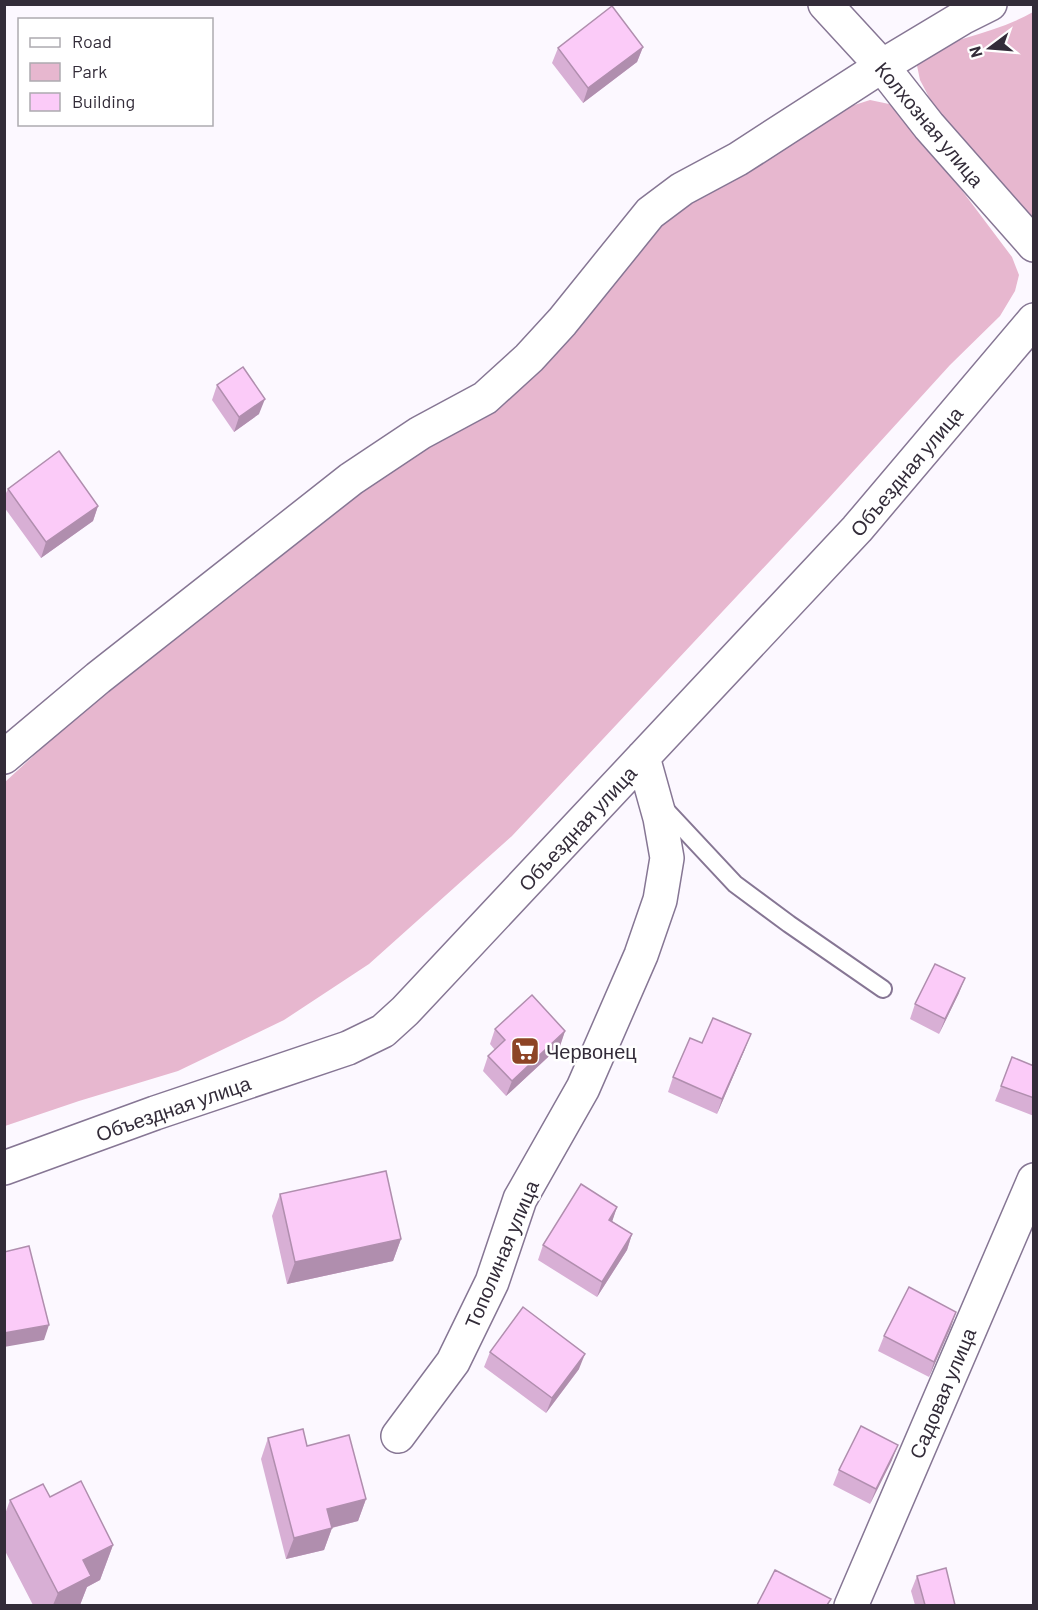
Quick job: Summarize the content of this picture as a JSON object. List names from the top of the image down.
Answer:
{
  "streets": {
    "street": [
      "Колхозная улица",
      "Объездная улица",
      "Тополиная улица",
      "Садовая улица"
    ]
  },
  "crossings": [
    ["Объездная улица", "Тополиная улица"]
  ],
  "places": {
    "supermarket": ["Червонец"]
  },
  "legend": ["Road", "Park", "Building"],
  "north": "left"
}
